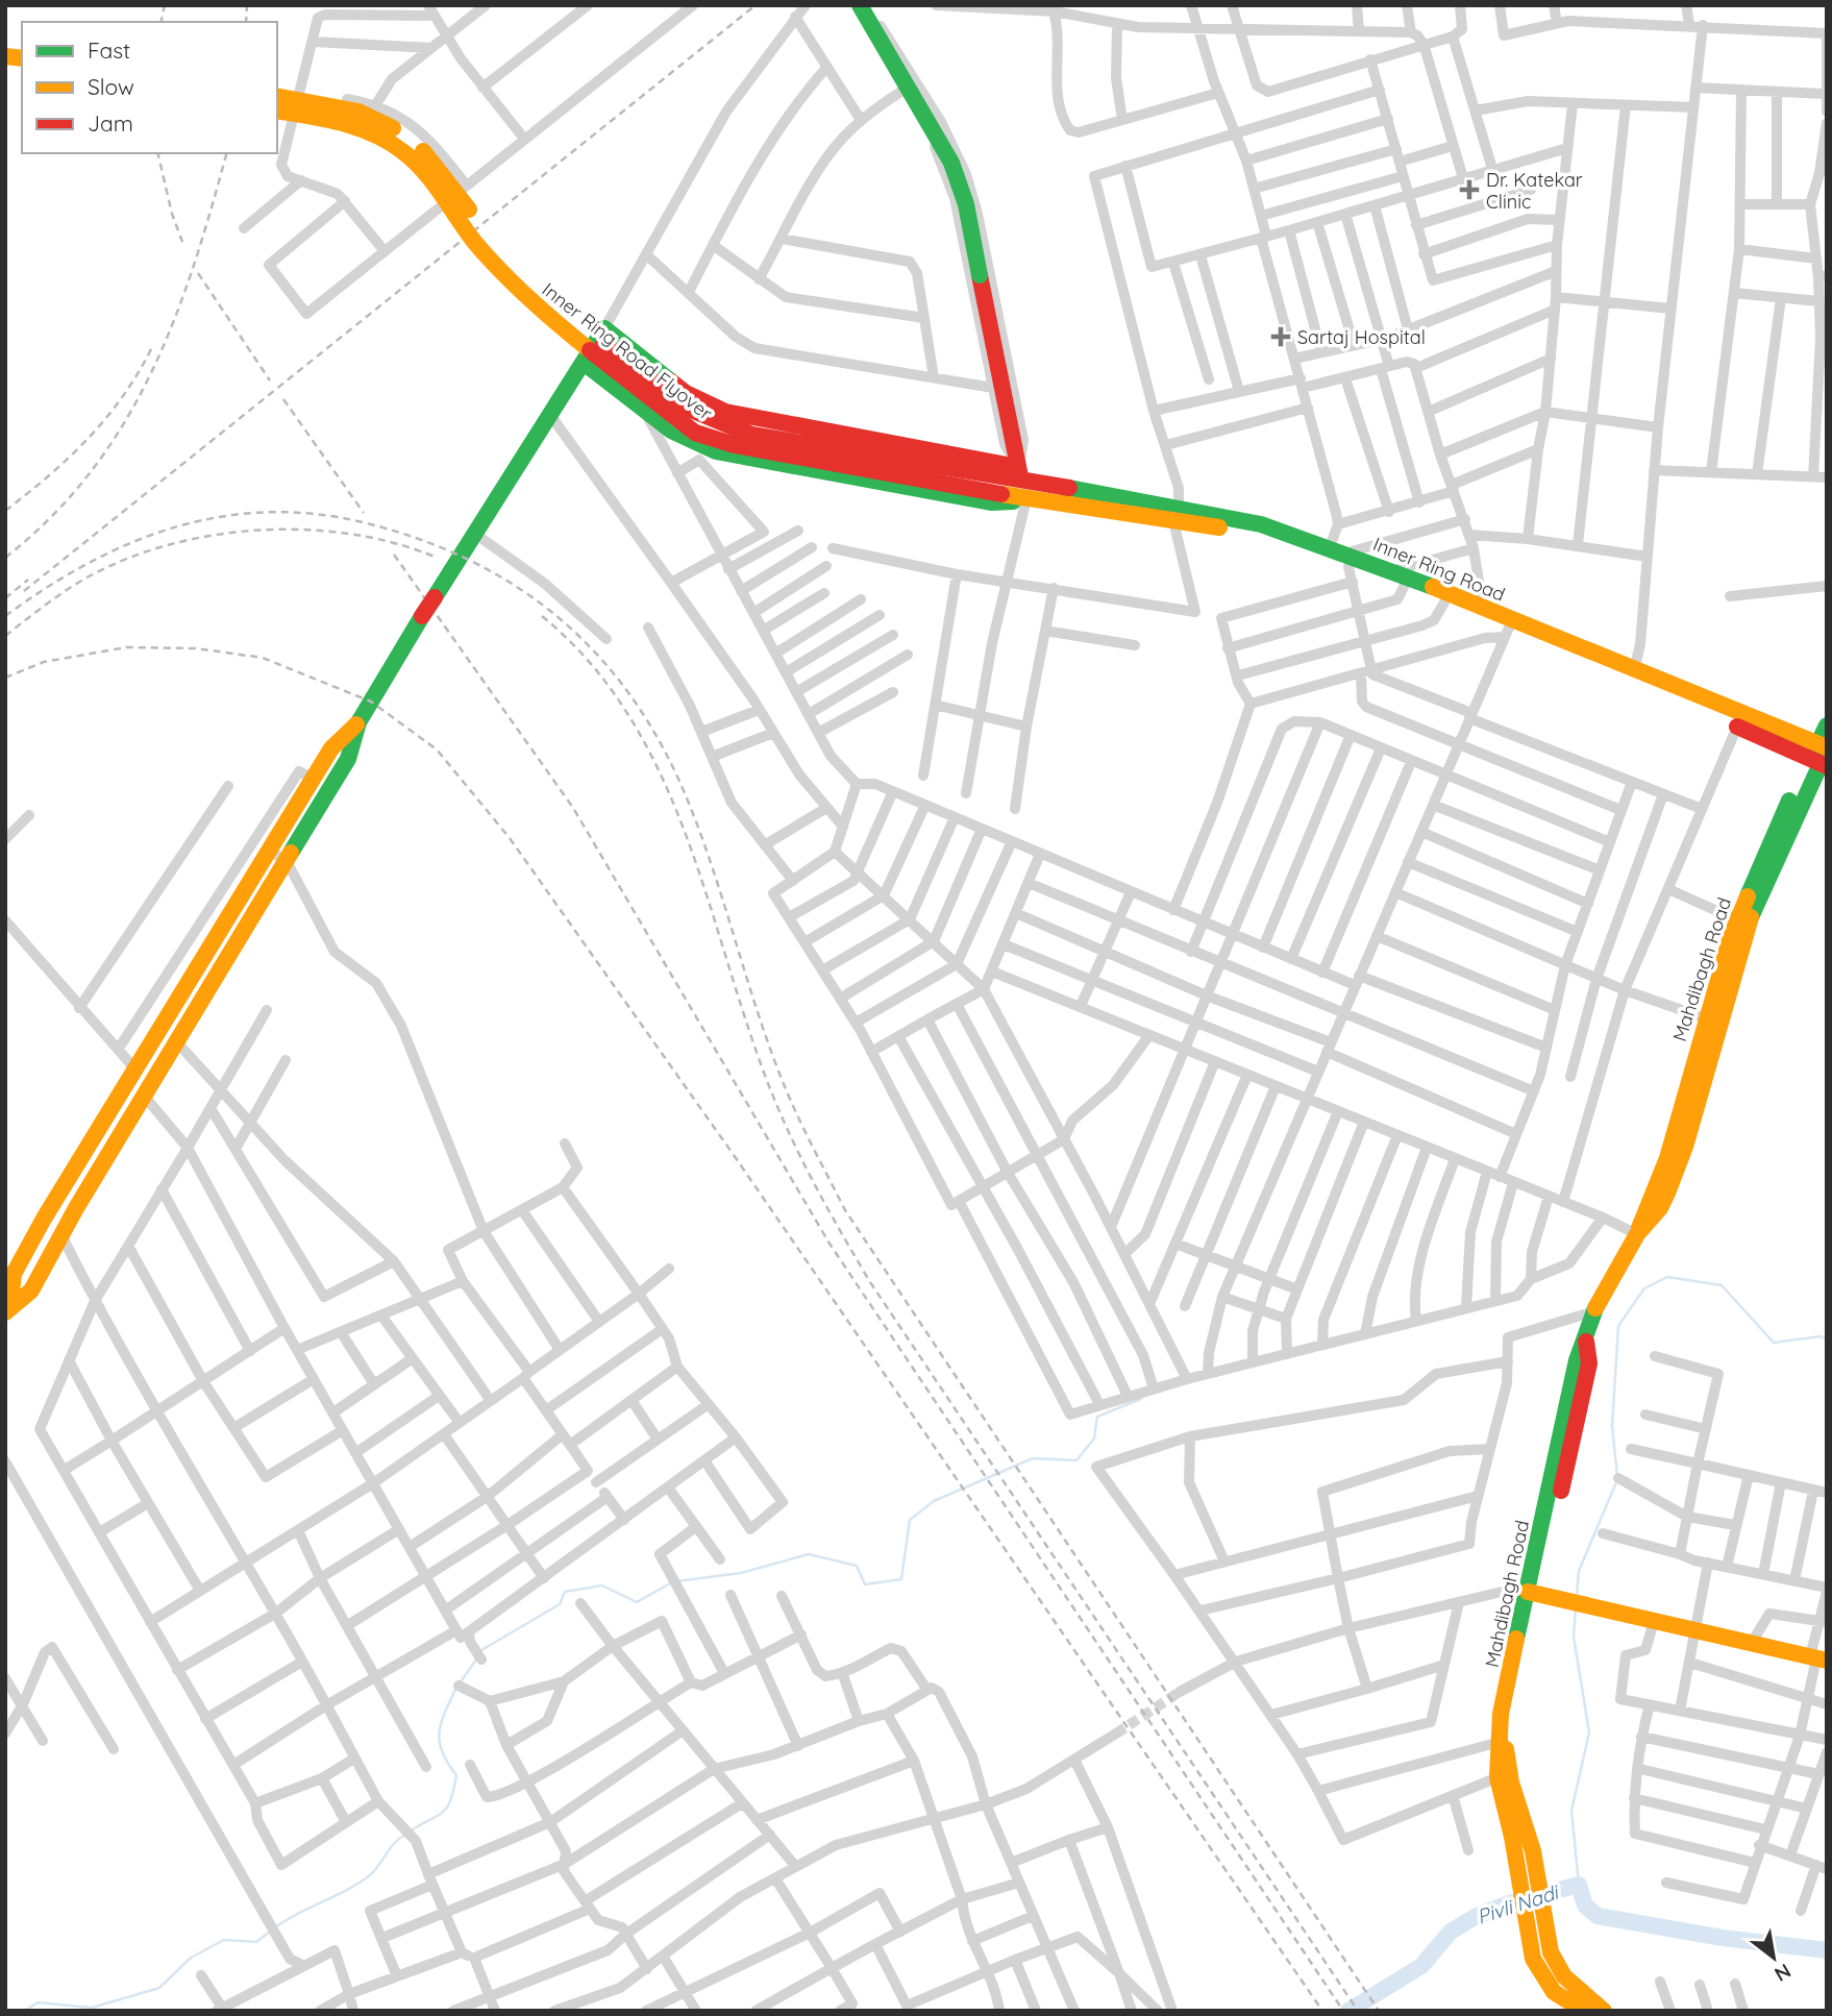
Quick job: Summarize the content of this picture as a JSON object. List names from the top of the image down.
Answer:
{
  "streets": {
    "main road": ["Inner Ring Road Flyover", "Inner Ring Road", "Mahdibagh Road"]
  },
  "crossings": [
    ["Inner Ring Road Flyover", "Inner Ring Road"],
    ["Inner Ring Road", "Mahdibagh Road"]
  ],
  "water": ["Pivli Nadi"],
  "places": {
    "health": ["Dr. Katekar Clinic", "Sartaj Hospital"]
  },
  "legend": ["Fast", "Slow", "Jam"],
  "north": "bottom right"
}
